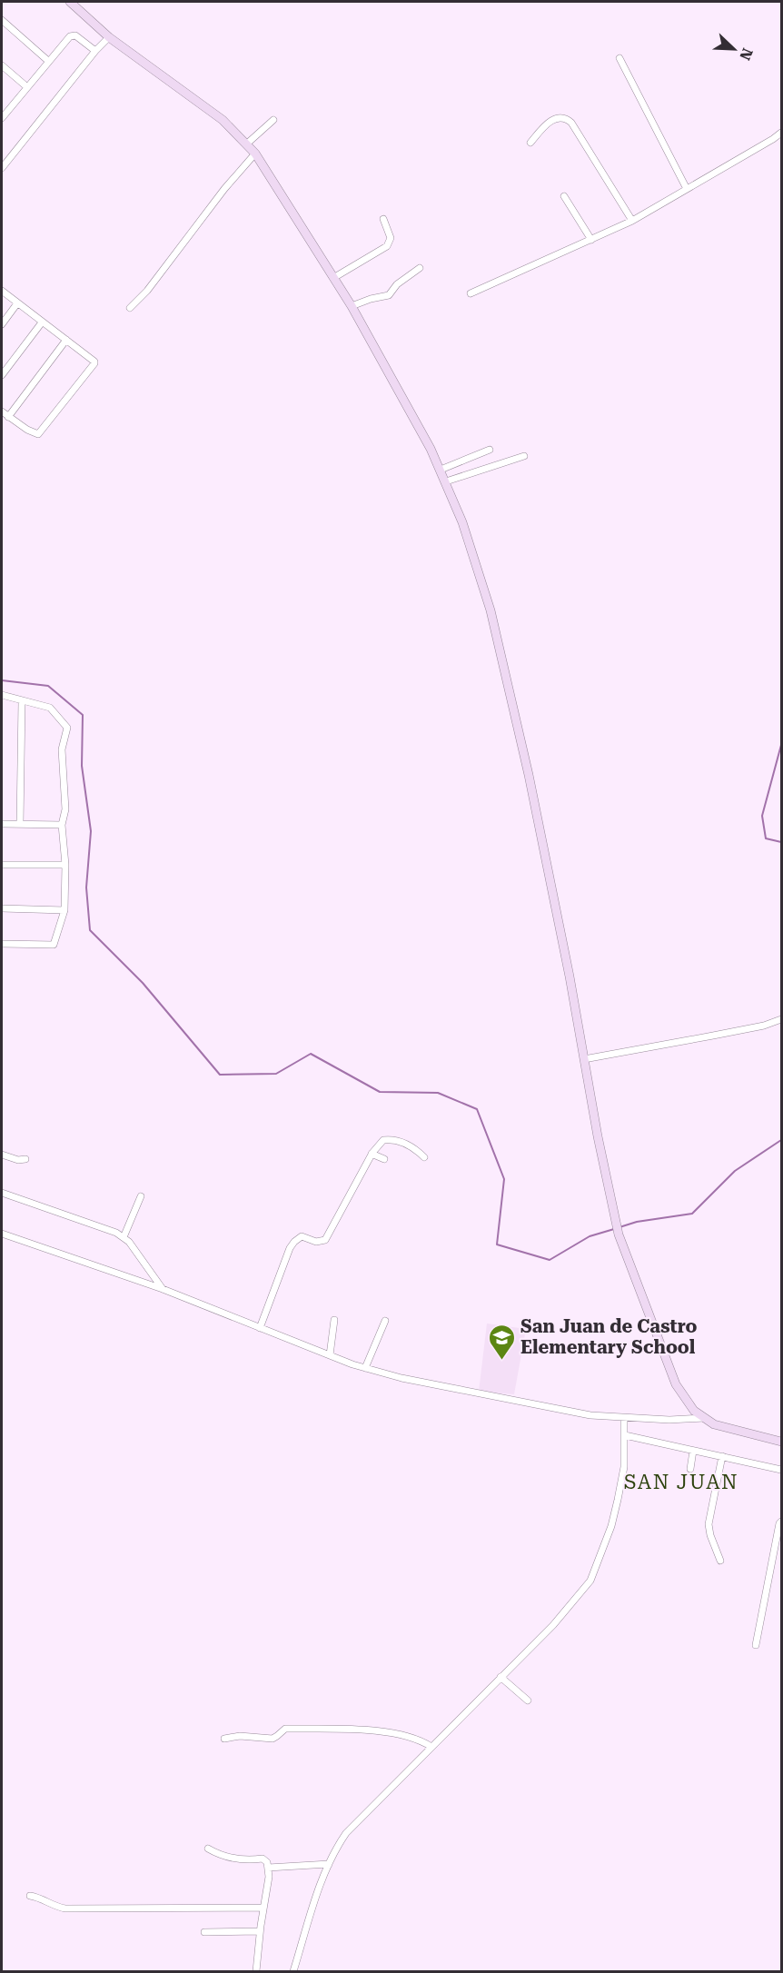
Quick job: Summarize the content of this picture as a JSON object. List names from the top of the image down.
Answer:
{
  "districts": ["SAN JUAN"],
  "places": {
    "school or university": ["San Juan de Castro Elementary School"]
  },
  "north": "bottom right"
}
